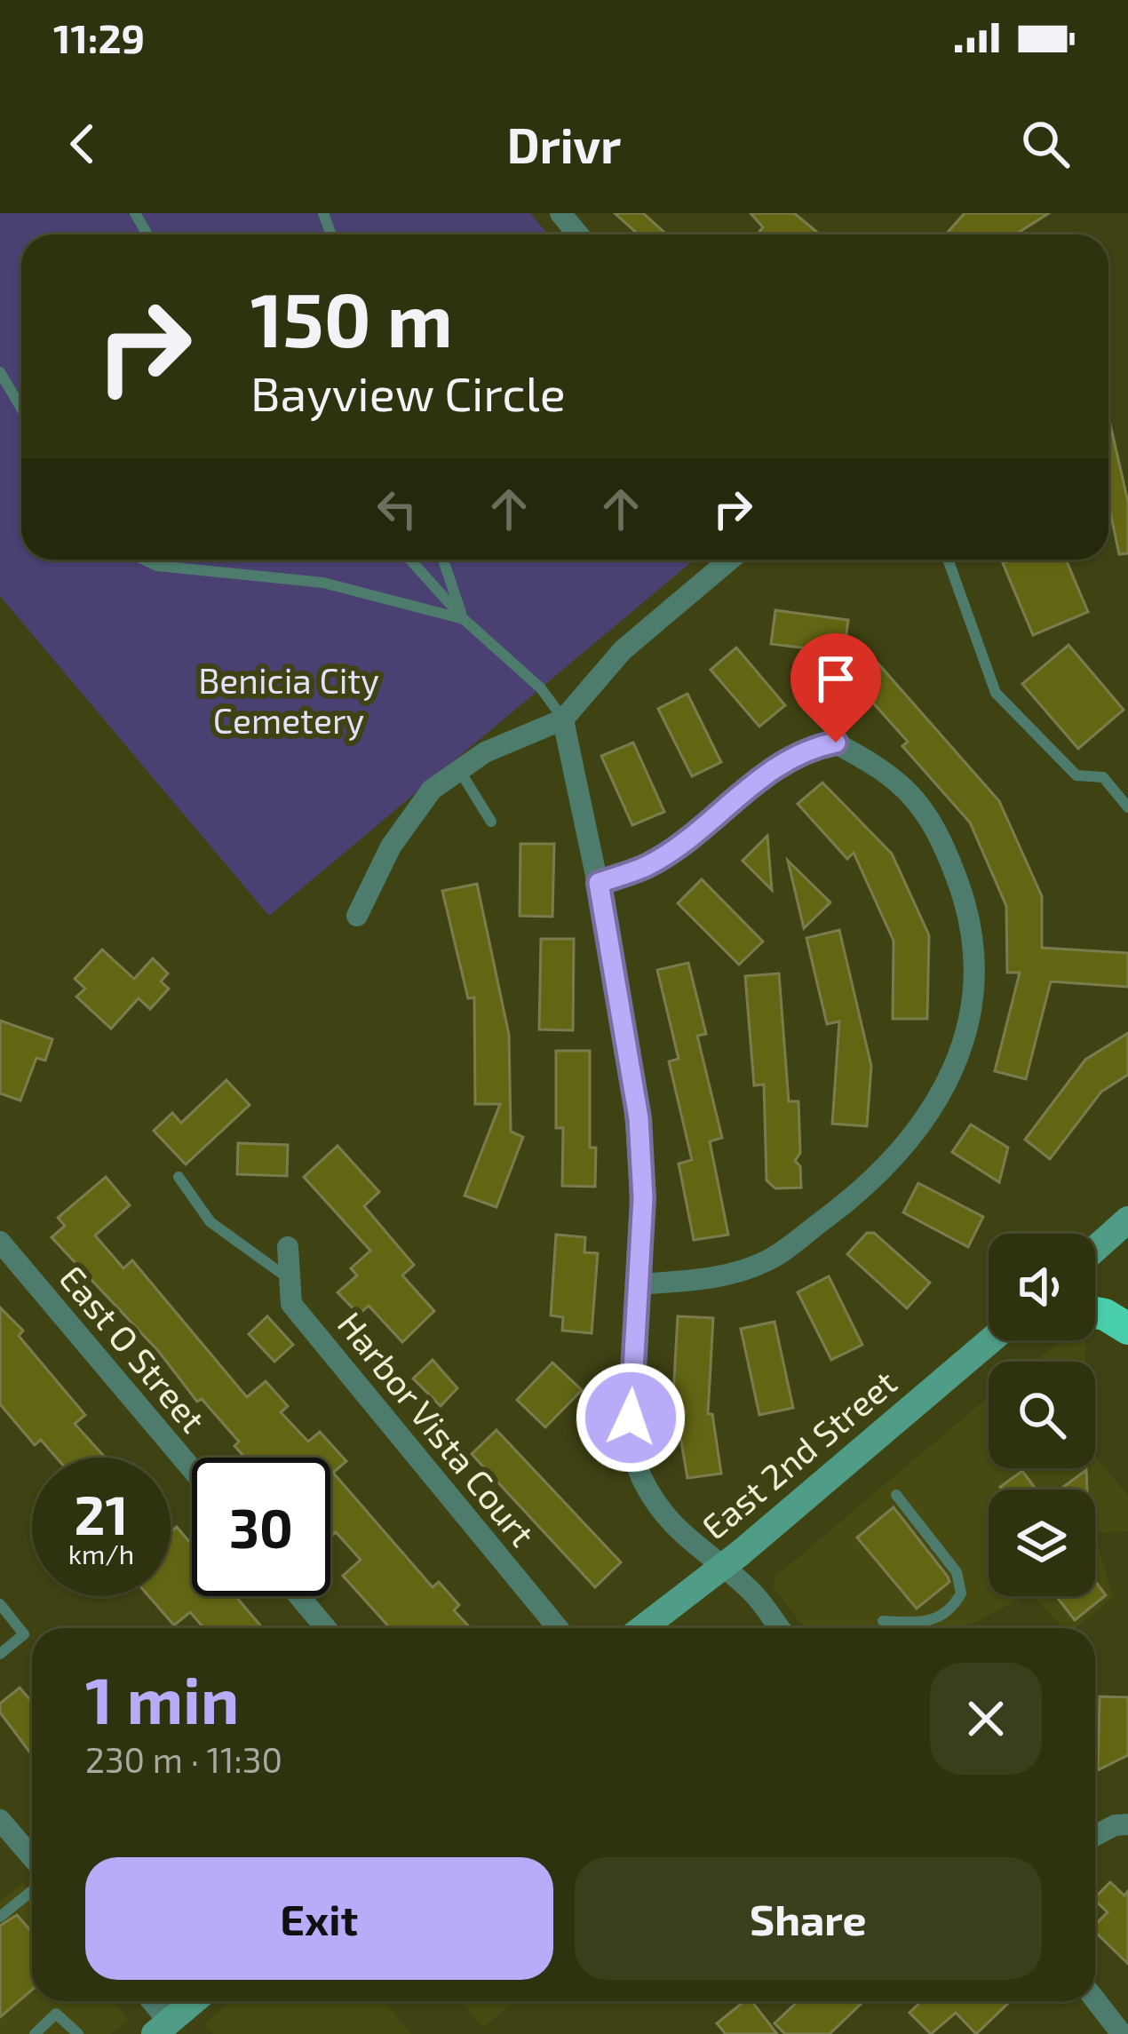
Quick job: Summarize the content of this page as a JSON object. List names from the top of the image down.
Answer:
{
  "streets": {
    "main road": ["East 2nd Street"],
    "street": ["East O Street", "Harbor Vista Court"]
  },
  "parks": ["Benicia City Cemetery"],
  "page": {
    "status": "11:29",
    "header": "Drivr",
    "turn": ["150 m", "Bayview Circle"],
    "speed": "21 km/h",
    "limit": "30",
    "heading": ["1 min", "230 m · 11:30"],
    "buttons": ["Exit", "Share"]
  }
}
